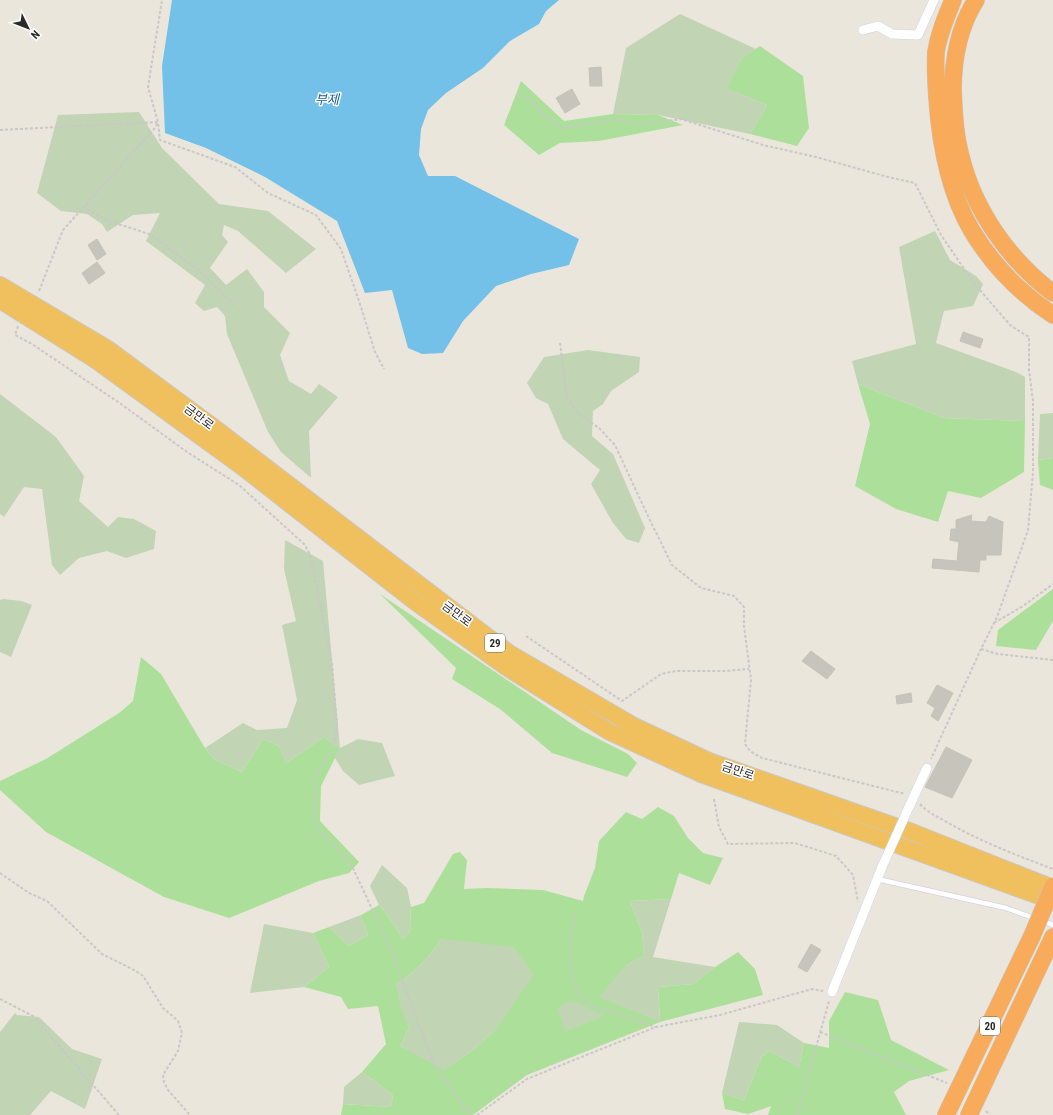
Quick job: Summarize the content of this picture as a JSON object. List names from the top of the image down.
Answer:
{
  "streets": {
    "highway": ["금만로", "29", "20"]
  },
  "crossings": [
    ["금만로", "20"]
  ],
  "water": ["부제"],
  "north": "bottom right"
}
